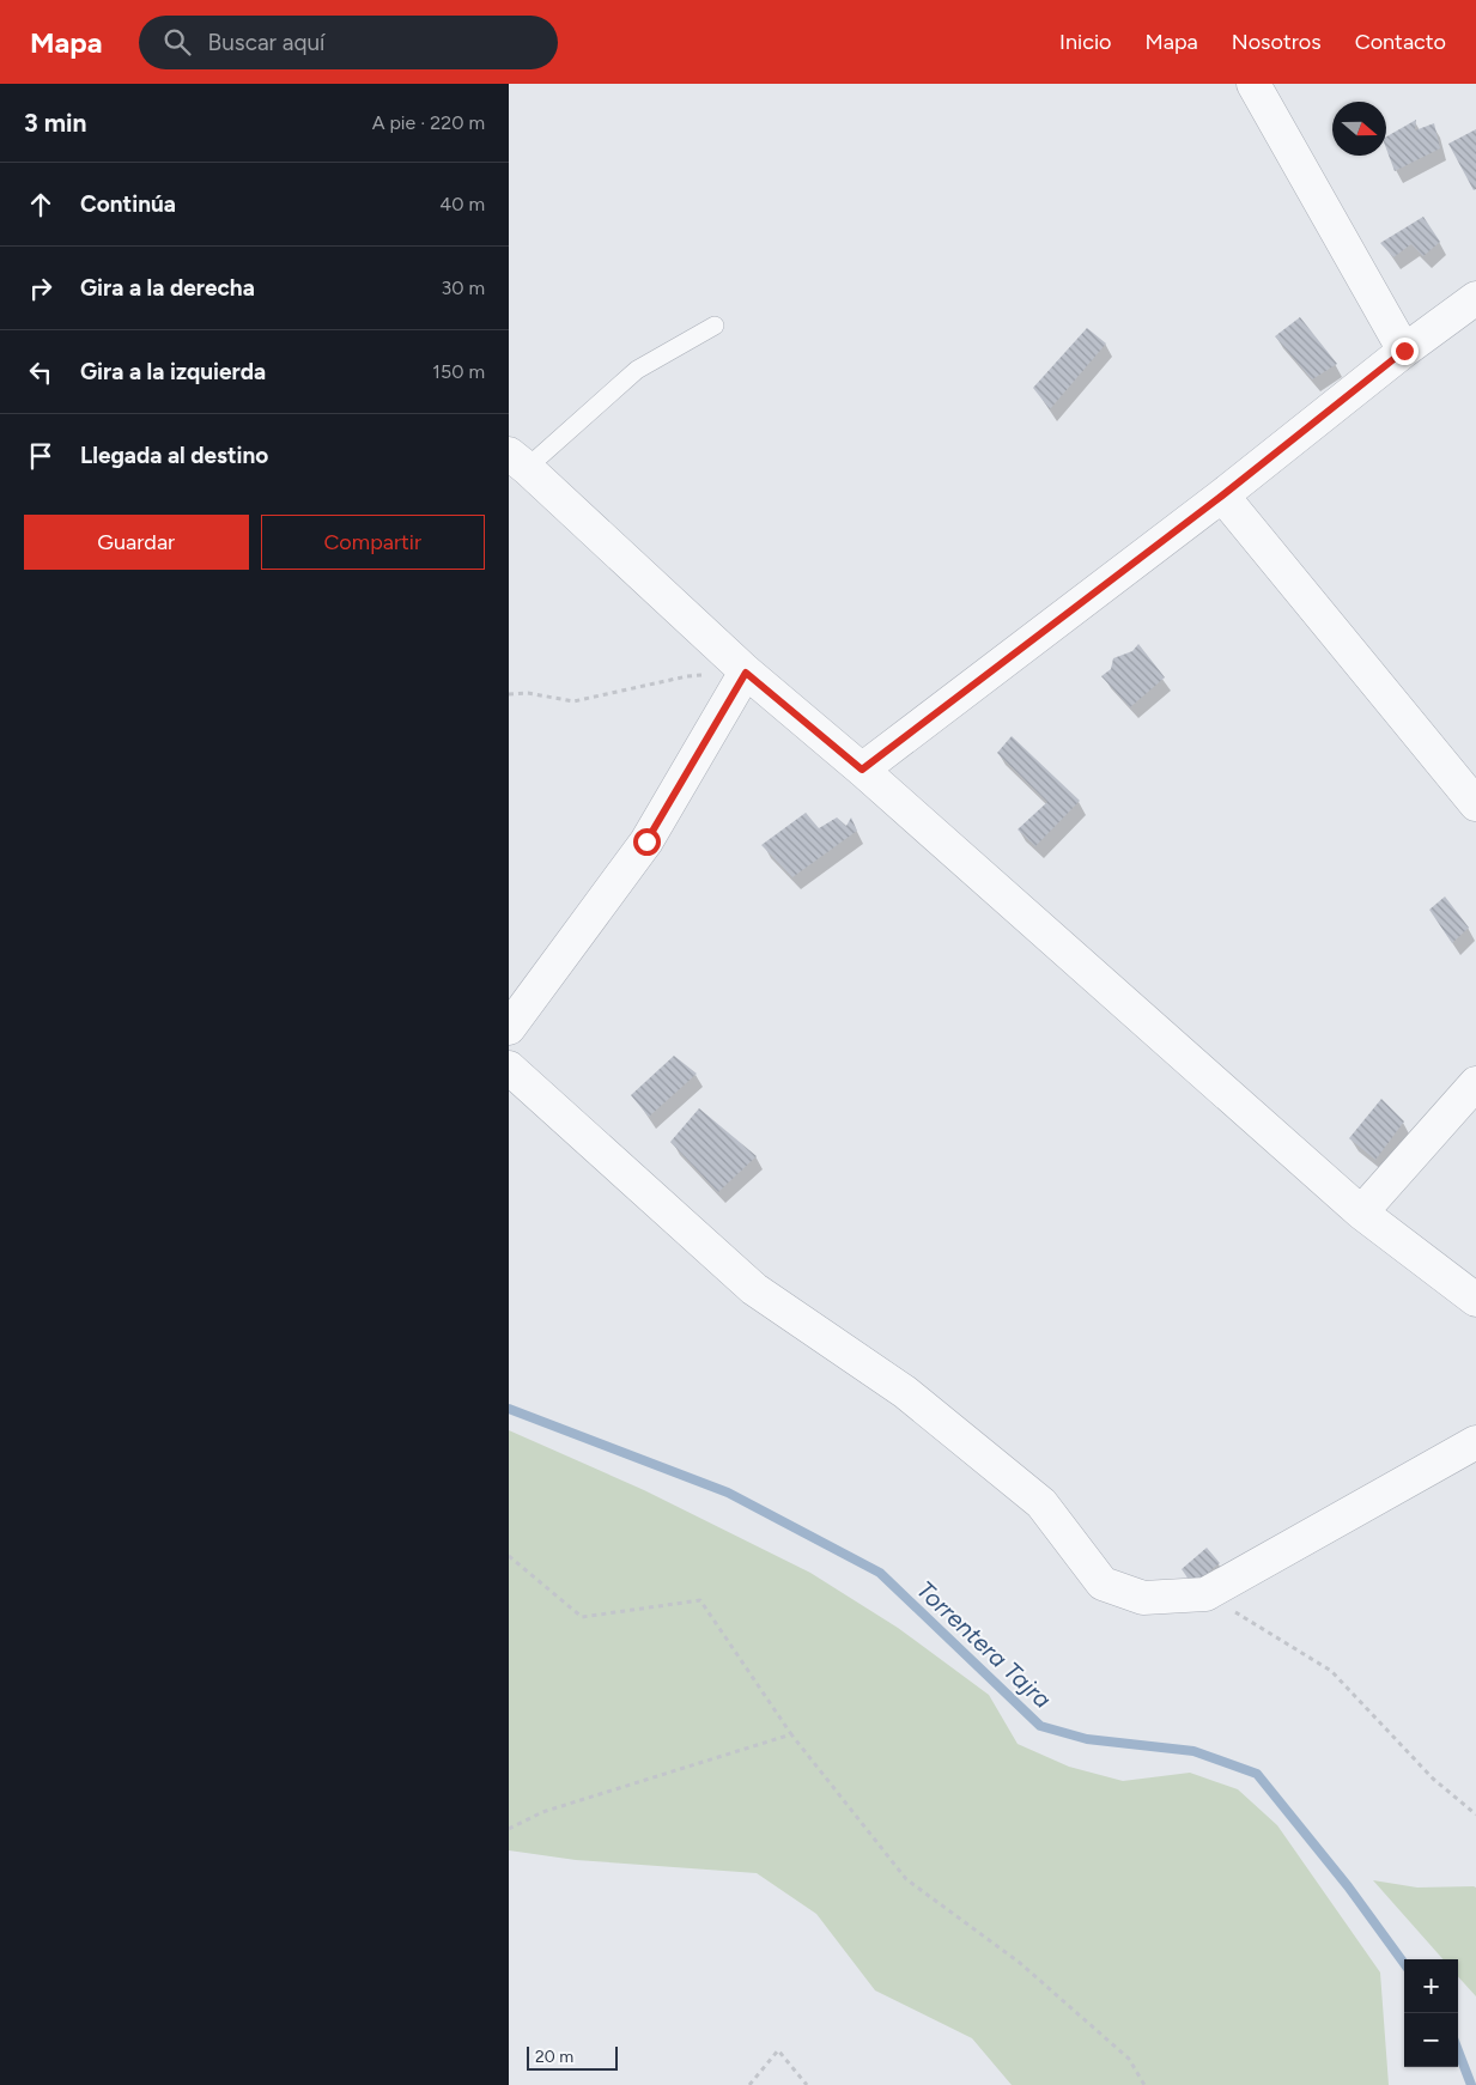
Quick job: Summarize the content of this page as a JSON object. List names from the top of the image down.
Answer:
{
  "water": ["Torrentera Tajra"],
  "scale_bar": "20 m",
  "north": "right",
  "page": {
    "header": "Mapa",
    "search": "Buscar aquí",
    "nav": [
      "Inicio",
      "Mapa",
      "Nosotros",
      "Contacto"
    ],
    "heading": ["3 min", "A pie · 220 m"],
    "list": [
      ["Continúa", "40 m"],
      ["Gira a la derecha", "30 m"],
      ["Gira a la izquierda", "150 m"],
      "Llegada al destino"
    ],
    "buttons": ["Guardar", "Compartir"],
    "map_buttons": ["+", "−"],
    "scale": "20 m"
  }
}
